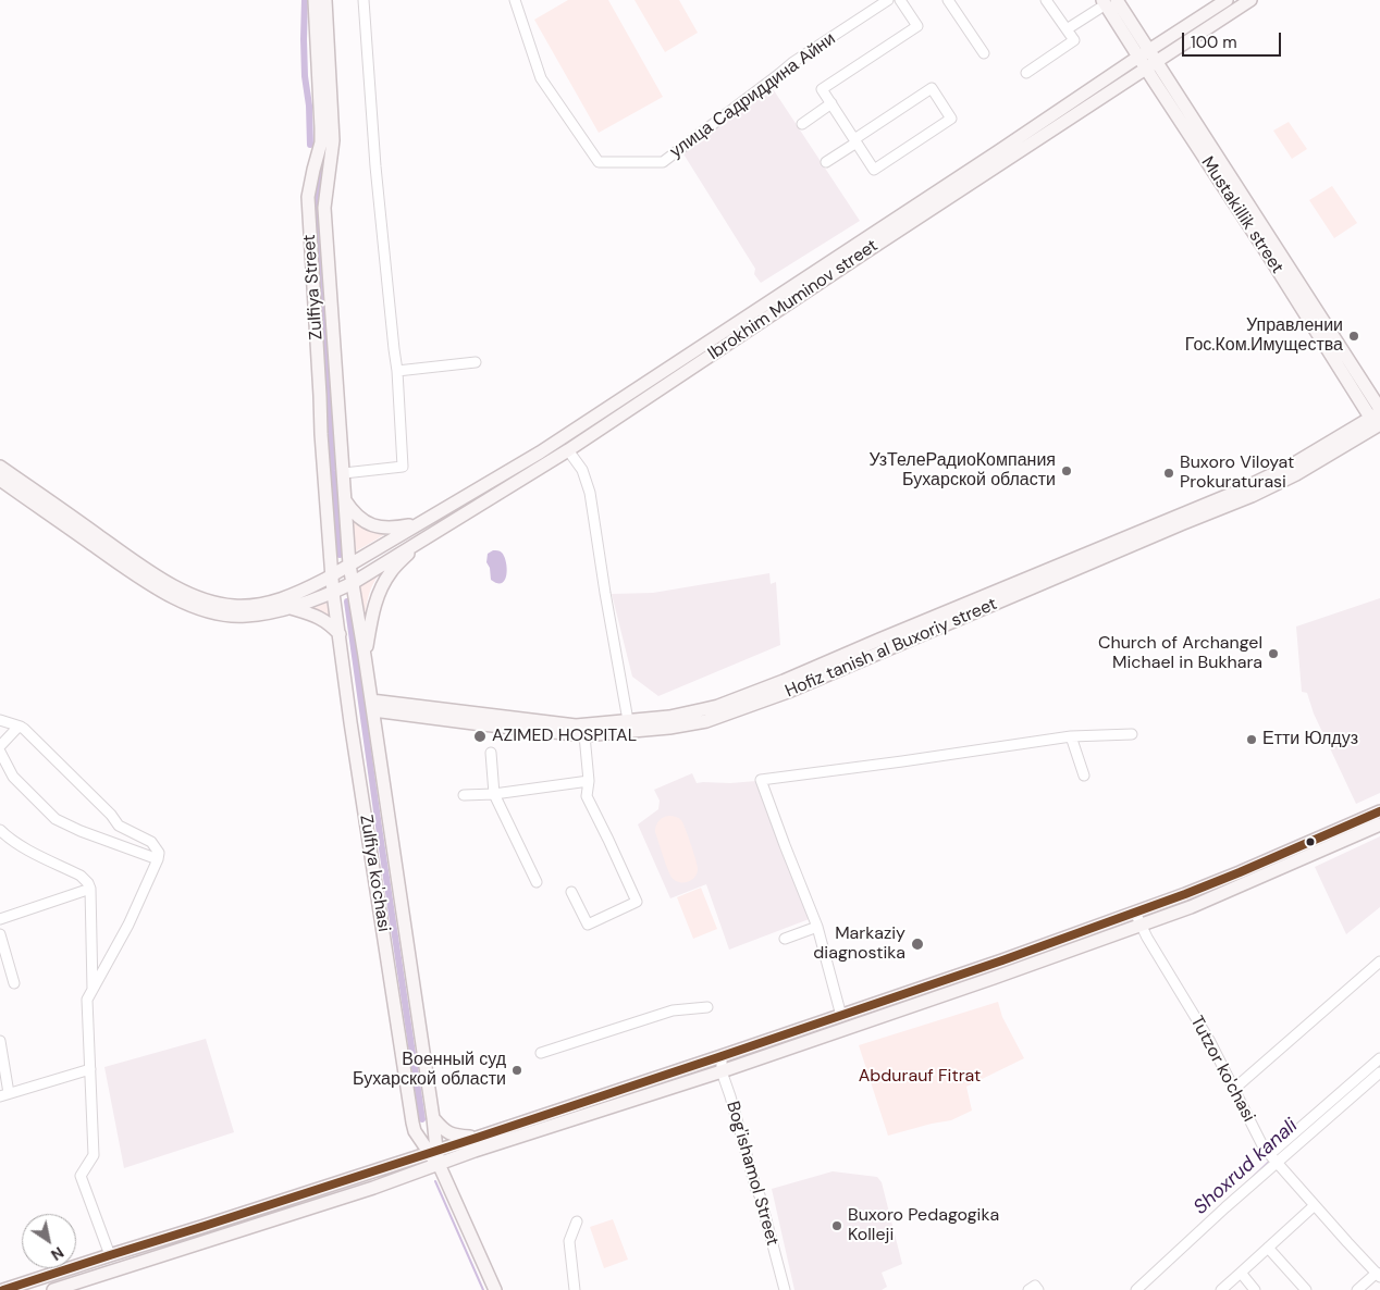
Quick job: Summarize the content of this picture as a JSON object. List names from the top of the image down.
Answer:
{
  "streets": {
    "main road": [
      "Mustakillik street",
      "Zulfiya Street",
      "Ibrokhim Muminov street",
      "Hofiz tanish al Buxoriy street",
      "Zulfiya ko'chasi"
    ],
    "street": ["улица Садриддина Айни", "Tutzor ko'chasi", "Bog'ishamol Street"]
  },
  "crossings": [
    ["Mustakillik street", "Ibrokhim Muminov street"],
    ["Mustakillik street", "Hofiz tanish al Buxoriy street"],
    ["Zulfiya Street", "Ibrokhim Muminov street"],
    ["Zulfiya Street", "Zulfiya ko'chasi"],
    ["Ibrokhim Muminov street", "Zulfiya ko'chasi"],
    ["Hofiz tanish al Buxoriy street", "Zulfiya ko'chasi"]
  ],
  "water": ["Shoxrud kanali"],
  "parks": ["Abdurauf Fitrat"],
  "places": [
    "Управлении Гос.Ком.Имущества",
    "УзТелеРадиоКомпания Бухарской области",
    "Buxoro Viloyat Prokuraturasi",
    "Church of Archangel Michael in Bukhara",
    "AZIMED HOSPITAL",
    "Етти Юлдуз",
    "Markaziy diagnostika",
    "Военный суд Бухарской области",
    "Buxoro Pedagogika Kolleji"
  ],
  "scale_bar": "100 m",
  "north": "bottom right"
}
